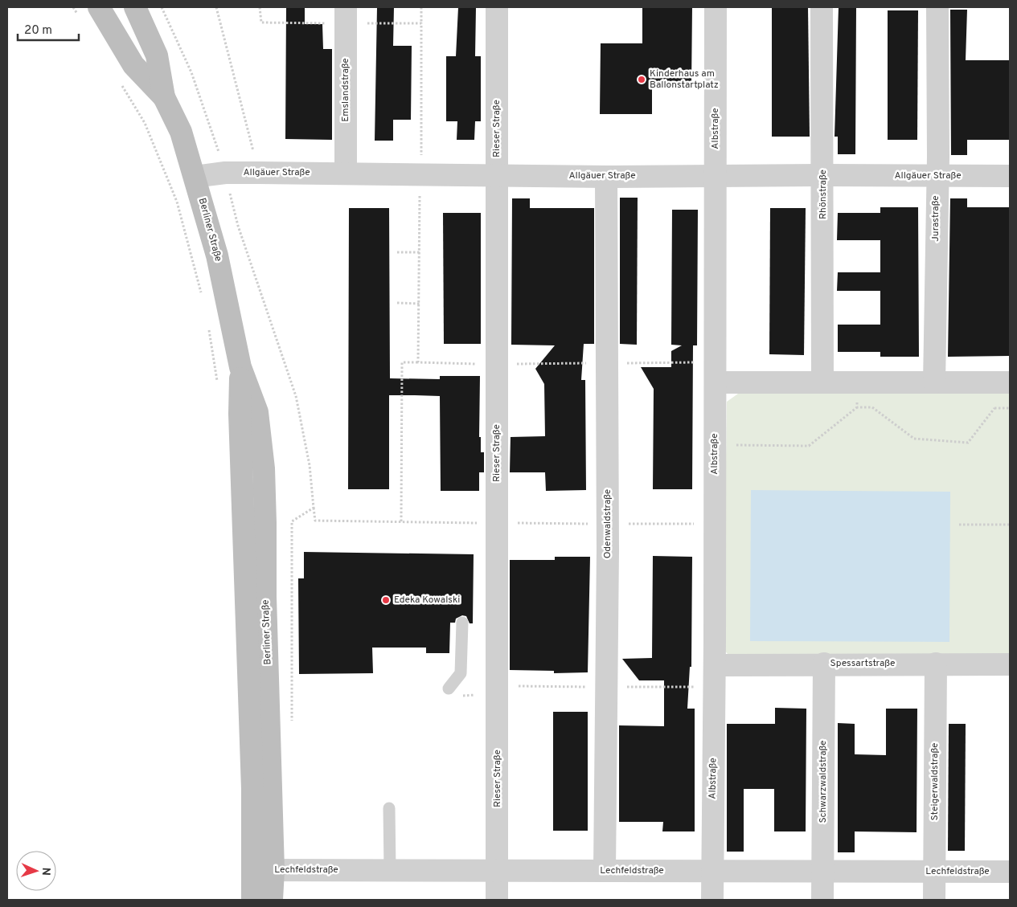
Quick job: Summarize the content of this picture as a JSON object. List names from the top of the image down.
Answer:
{
  "streets": {
    "street": [
      "Emslandstraße",
      "Rieser Straße",
      "Albstraße",
      "Allgäuer Straße",
      "Rhönstraße",
      "Jurastraße",
      "Berliner Straße",
      "Odenwaldstraße",
      "Spessartstraße",
      "Schwarzwaldstraße",
      "Steigerwaldstraße",
      "Lechfeldstraße"
    ]
  },
  "crossings": [
    ["Emslandstraße", "Allgäuer Straße"],
    ["Rieser Straße", "Allgäuer Straße"],
    ["Rieser Straße", "Lechfeldstraße"],
    ["Albstraße", "Allgäuer Straße"],
    ["Albstraße", "Spessartstraße"],
    ["Albstraße", "Lechfeldstraße"],
    ["Allgäuer Straße", "Rhönstraße"],
    ["Allgäuer Straße", "Jurastraße"],
    ["Allgäuer Straße", "Berliner Straße"],
    ["Allgäuer Straße", "Odenwaldstraße"],
    ["Berliner Straße", "Lechfeldstraße"],
    ["Odenwaldstraße", "Lechfeldstraße"],
    ["Spessartstraße", "Schwarzwaldstraße"],
    ["Spessartstraße", "Steigerwaldstraße"],
    ["Schwarzwaldstraße", "Lechfeldstraße"],
    ["Steigerwaldstraße", "Lechfeldstraße"]
  ],
  "places": ["Kinderhaus am Ballonstartplatz", "Edeka Kowalski"],
  "scale_bar": "20 m",
  "north": "right"
}
